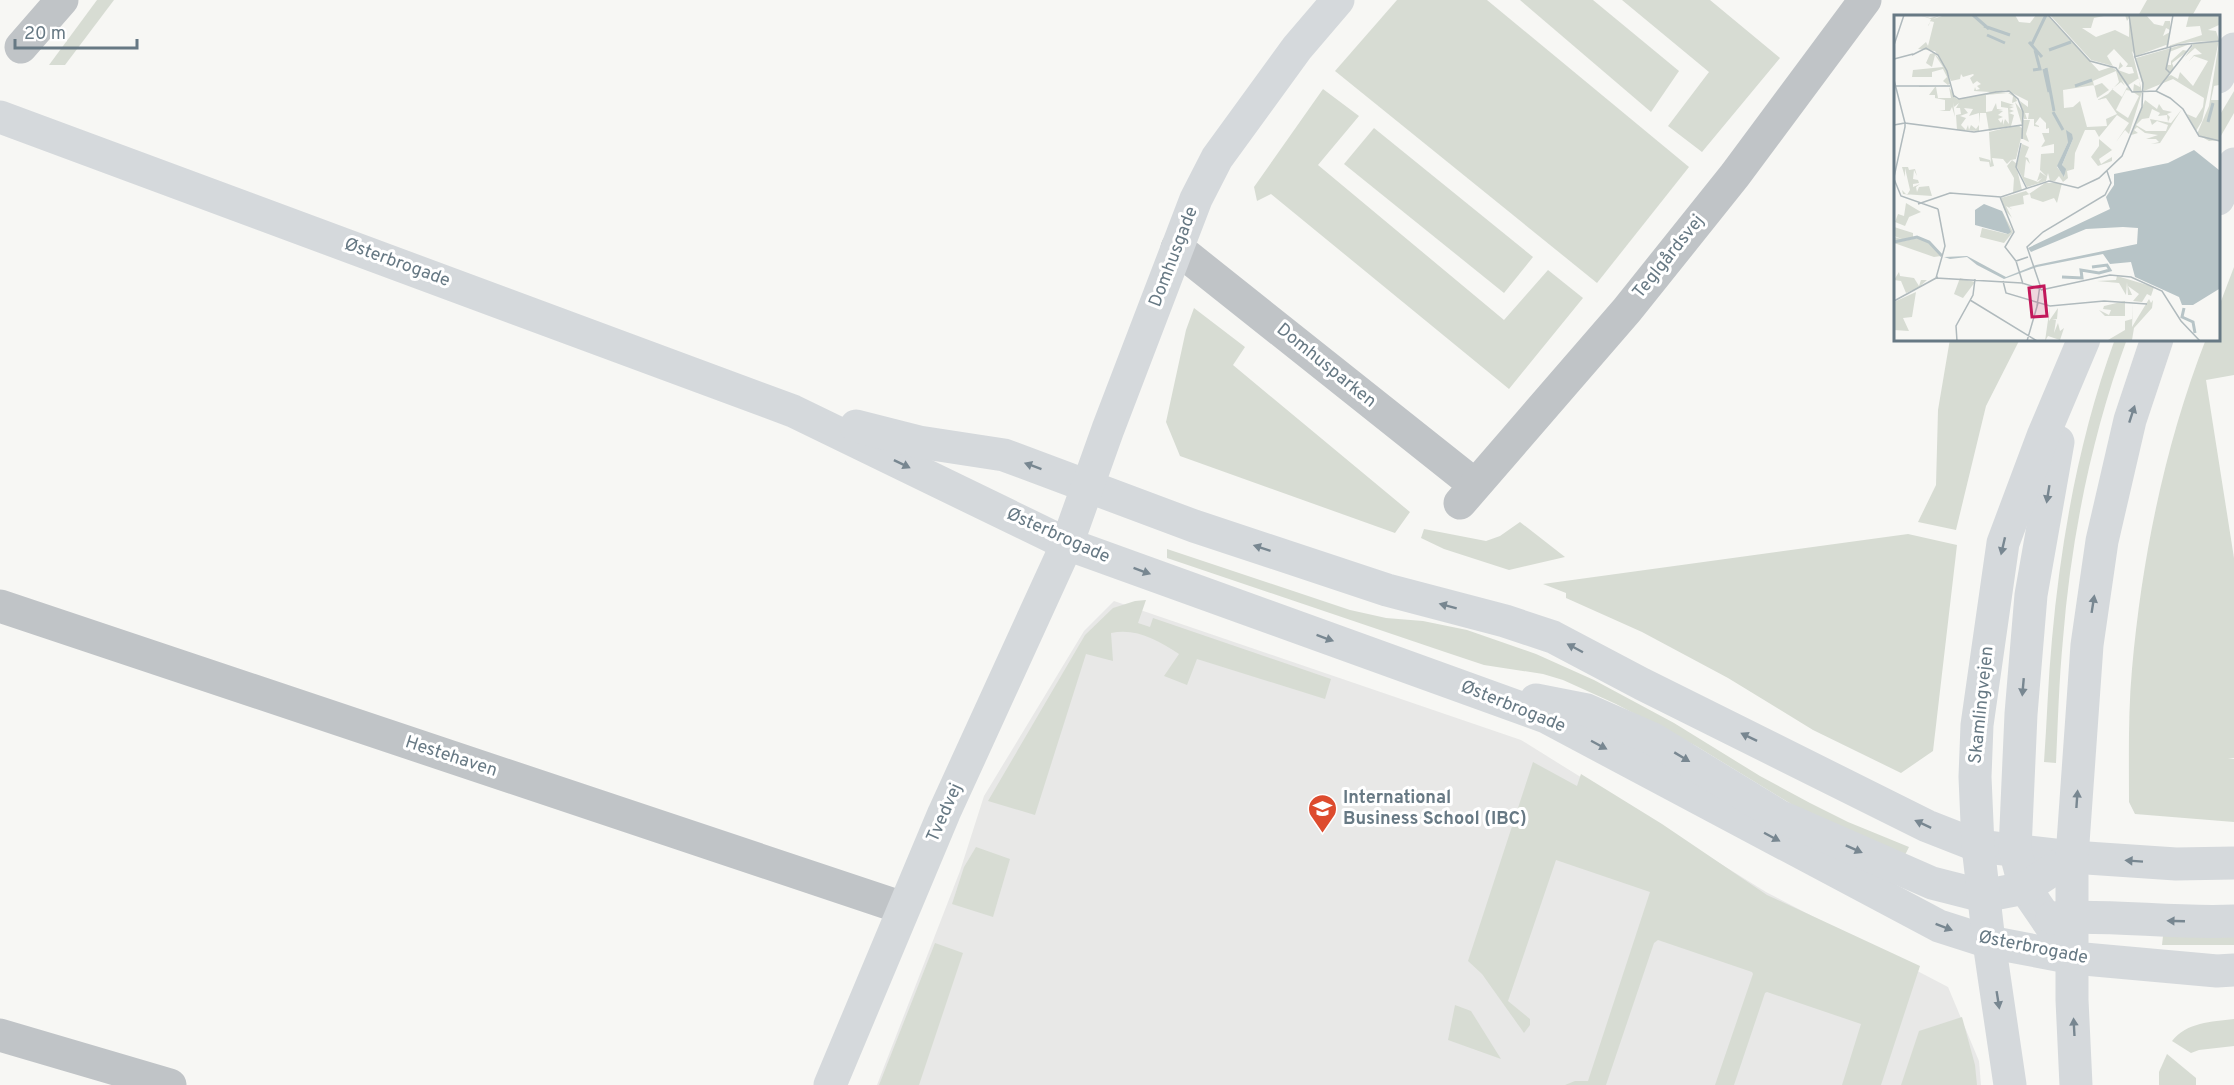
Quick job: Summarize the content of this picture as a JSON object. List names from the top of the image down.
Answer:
{
  "streets": {
    "main road": [
      "Domhusgade",
      "Østerbrogade",
      "Skamlingvejen",
      "Tvedvej"
    ],
    "street": ["Teglgårdsvej", "Domhusparken", "Hestehaven"]
  },
  "crossings": [
    ["Domhusgade", "Østerbrogade"],
    ["Domhusgade", "Domhusparken"],
    ["Domhusgade", "Tvedvej"],
    ["Teglgårdsvej", "Domhusparken"],
    ["Østerbrogade", "Skamlingvejen"],
    ["Østerbrogade", "Tvedvej"],
    ["Hestehaven", "Tvedvej"]
  ],
  "places": {
    "school or university": ["International Business School (IBC)"]
  },
  "scale_bar": "20 m"
}
